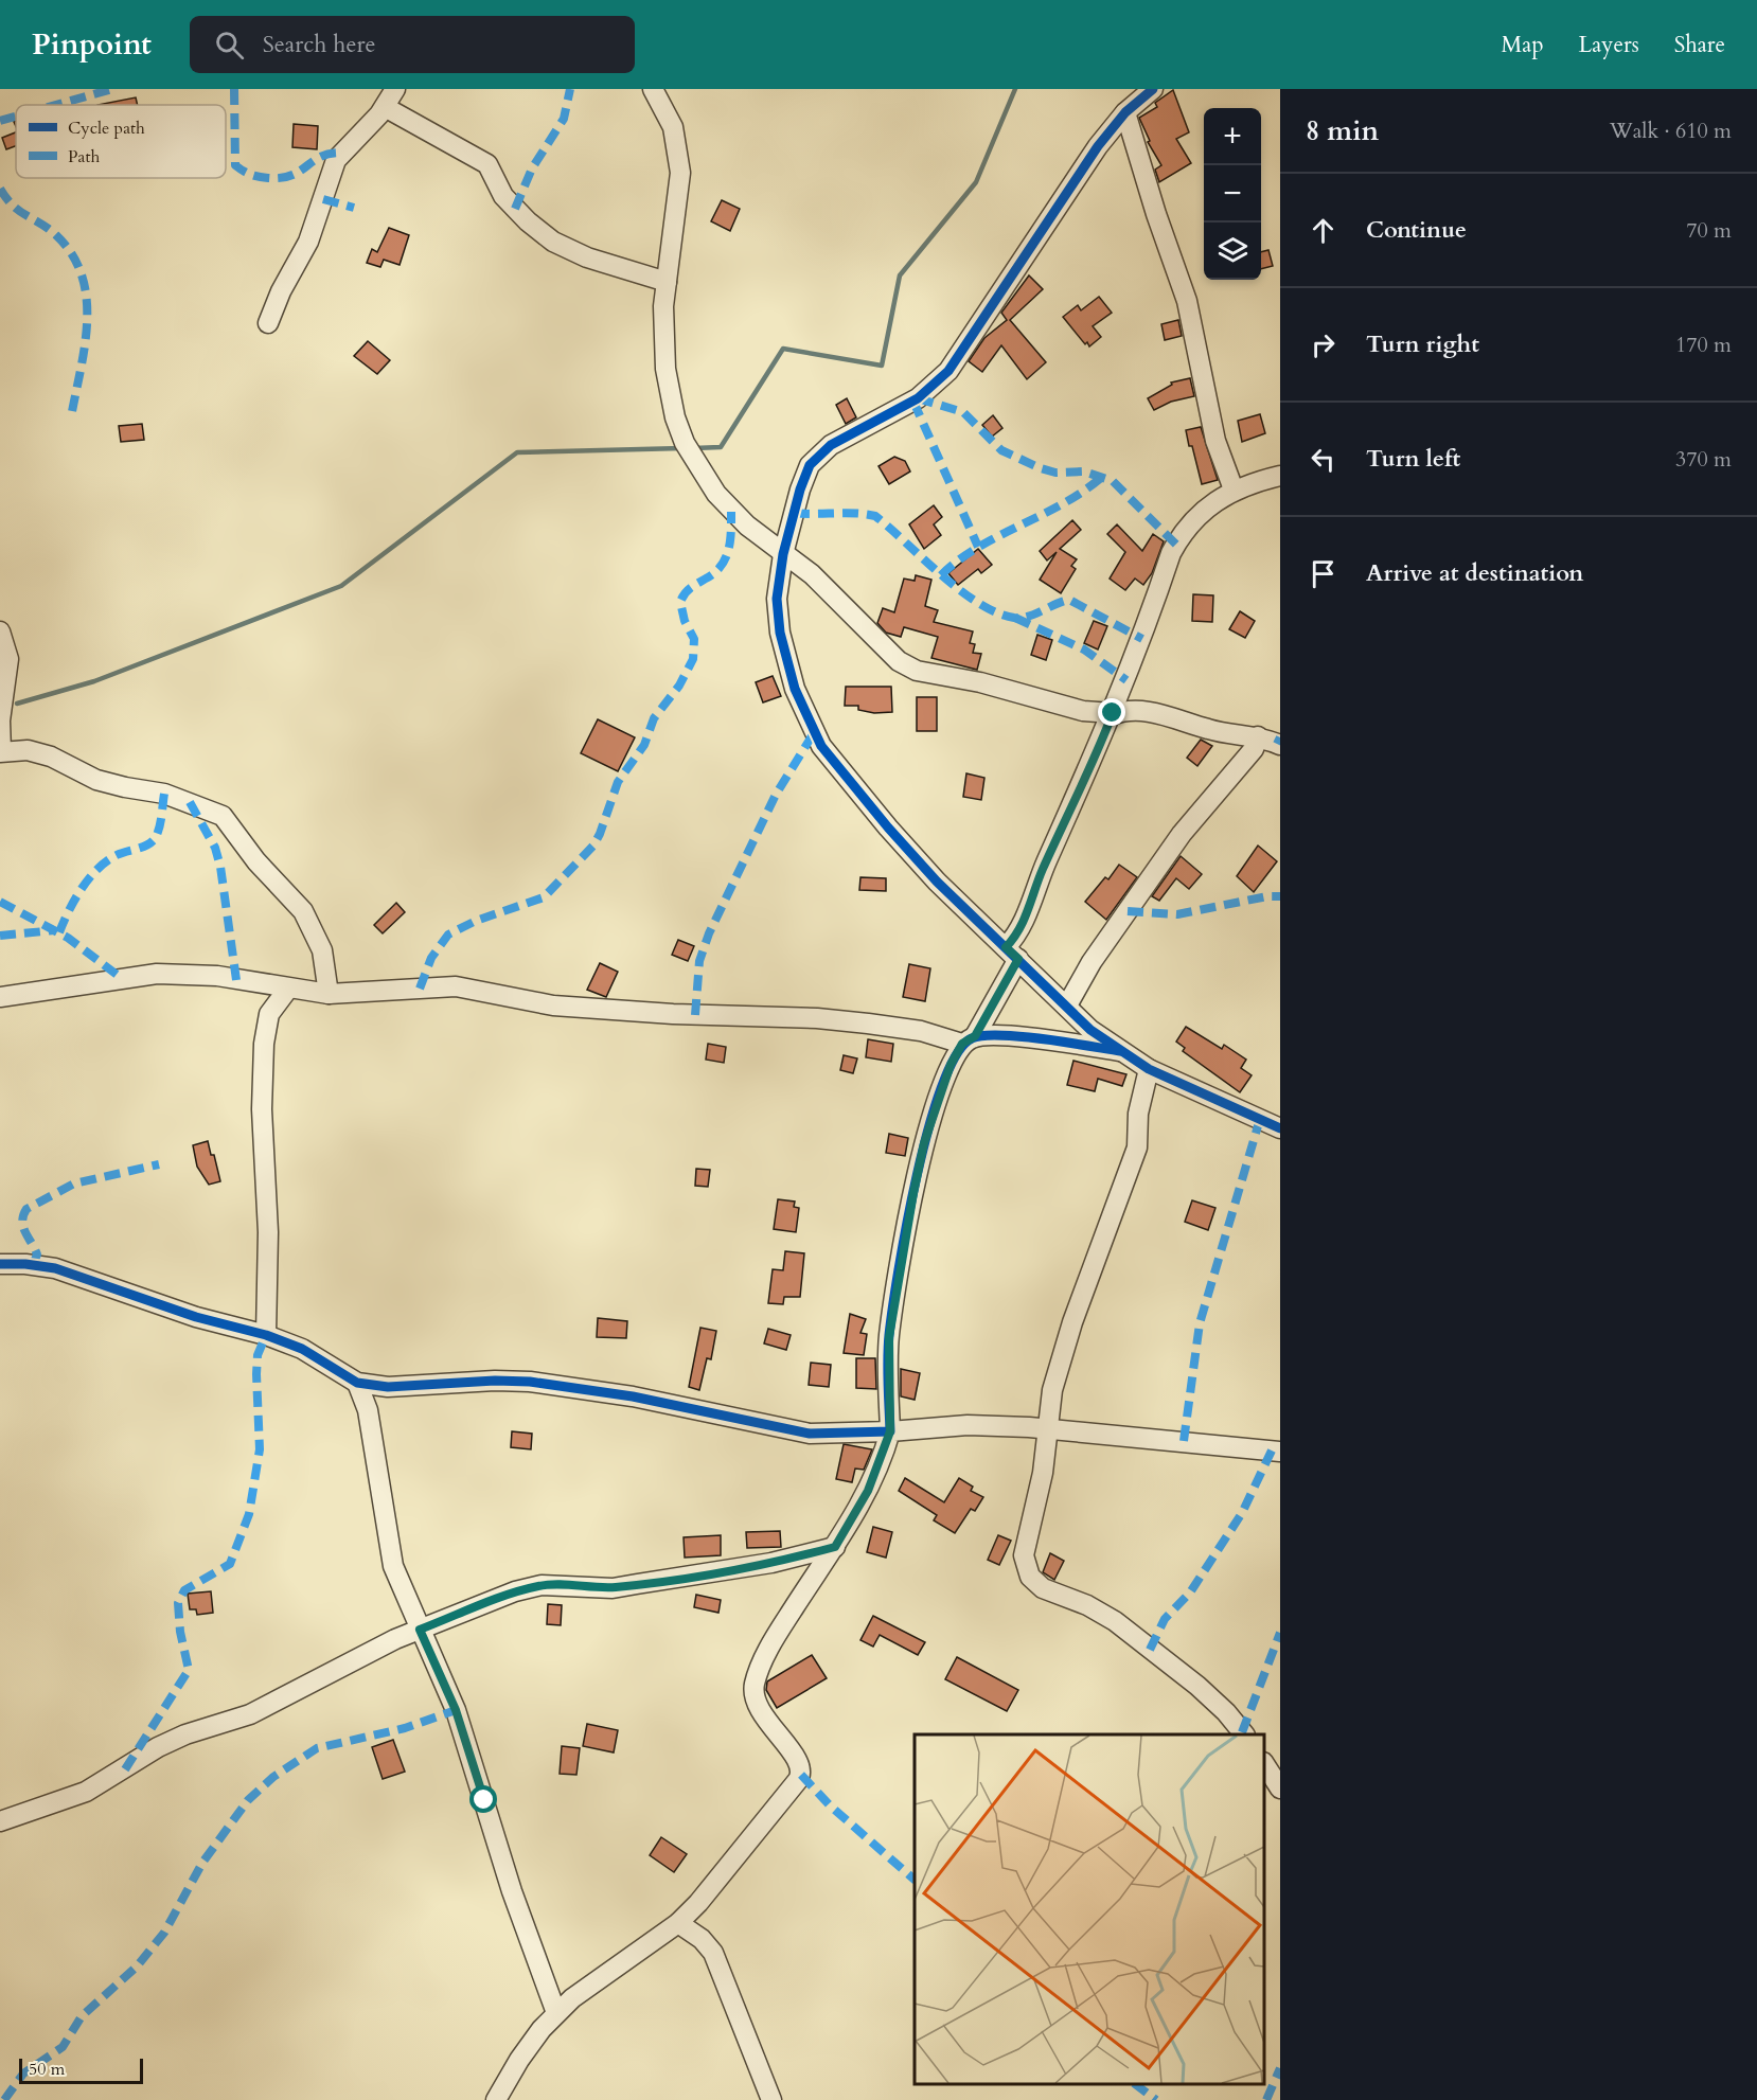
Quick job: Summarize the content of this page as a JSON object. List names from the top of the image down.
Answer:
{
  "legend": ["Cycle path", "Path"],
  "scale_bar": "50 m",
  "page": {
    "header": "Pinpoint",
    "search": "Search here",
    "nav": ["Map", "Layers", "Share"],
    "heading": ["8 min", "Walk · 610 m"],
    "map_buttons": ["+", "−"],
    "list": [
      ["Continue", "70 m"],
      ["Turn right", "170 m"],
      ["Turn left", "370 m"],
      "Arrive at destination"
    ],
    "scale": "50 m"
  }
}
